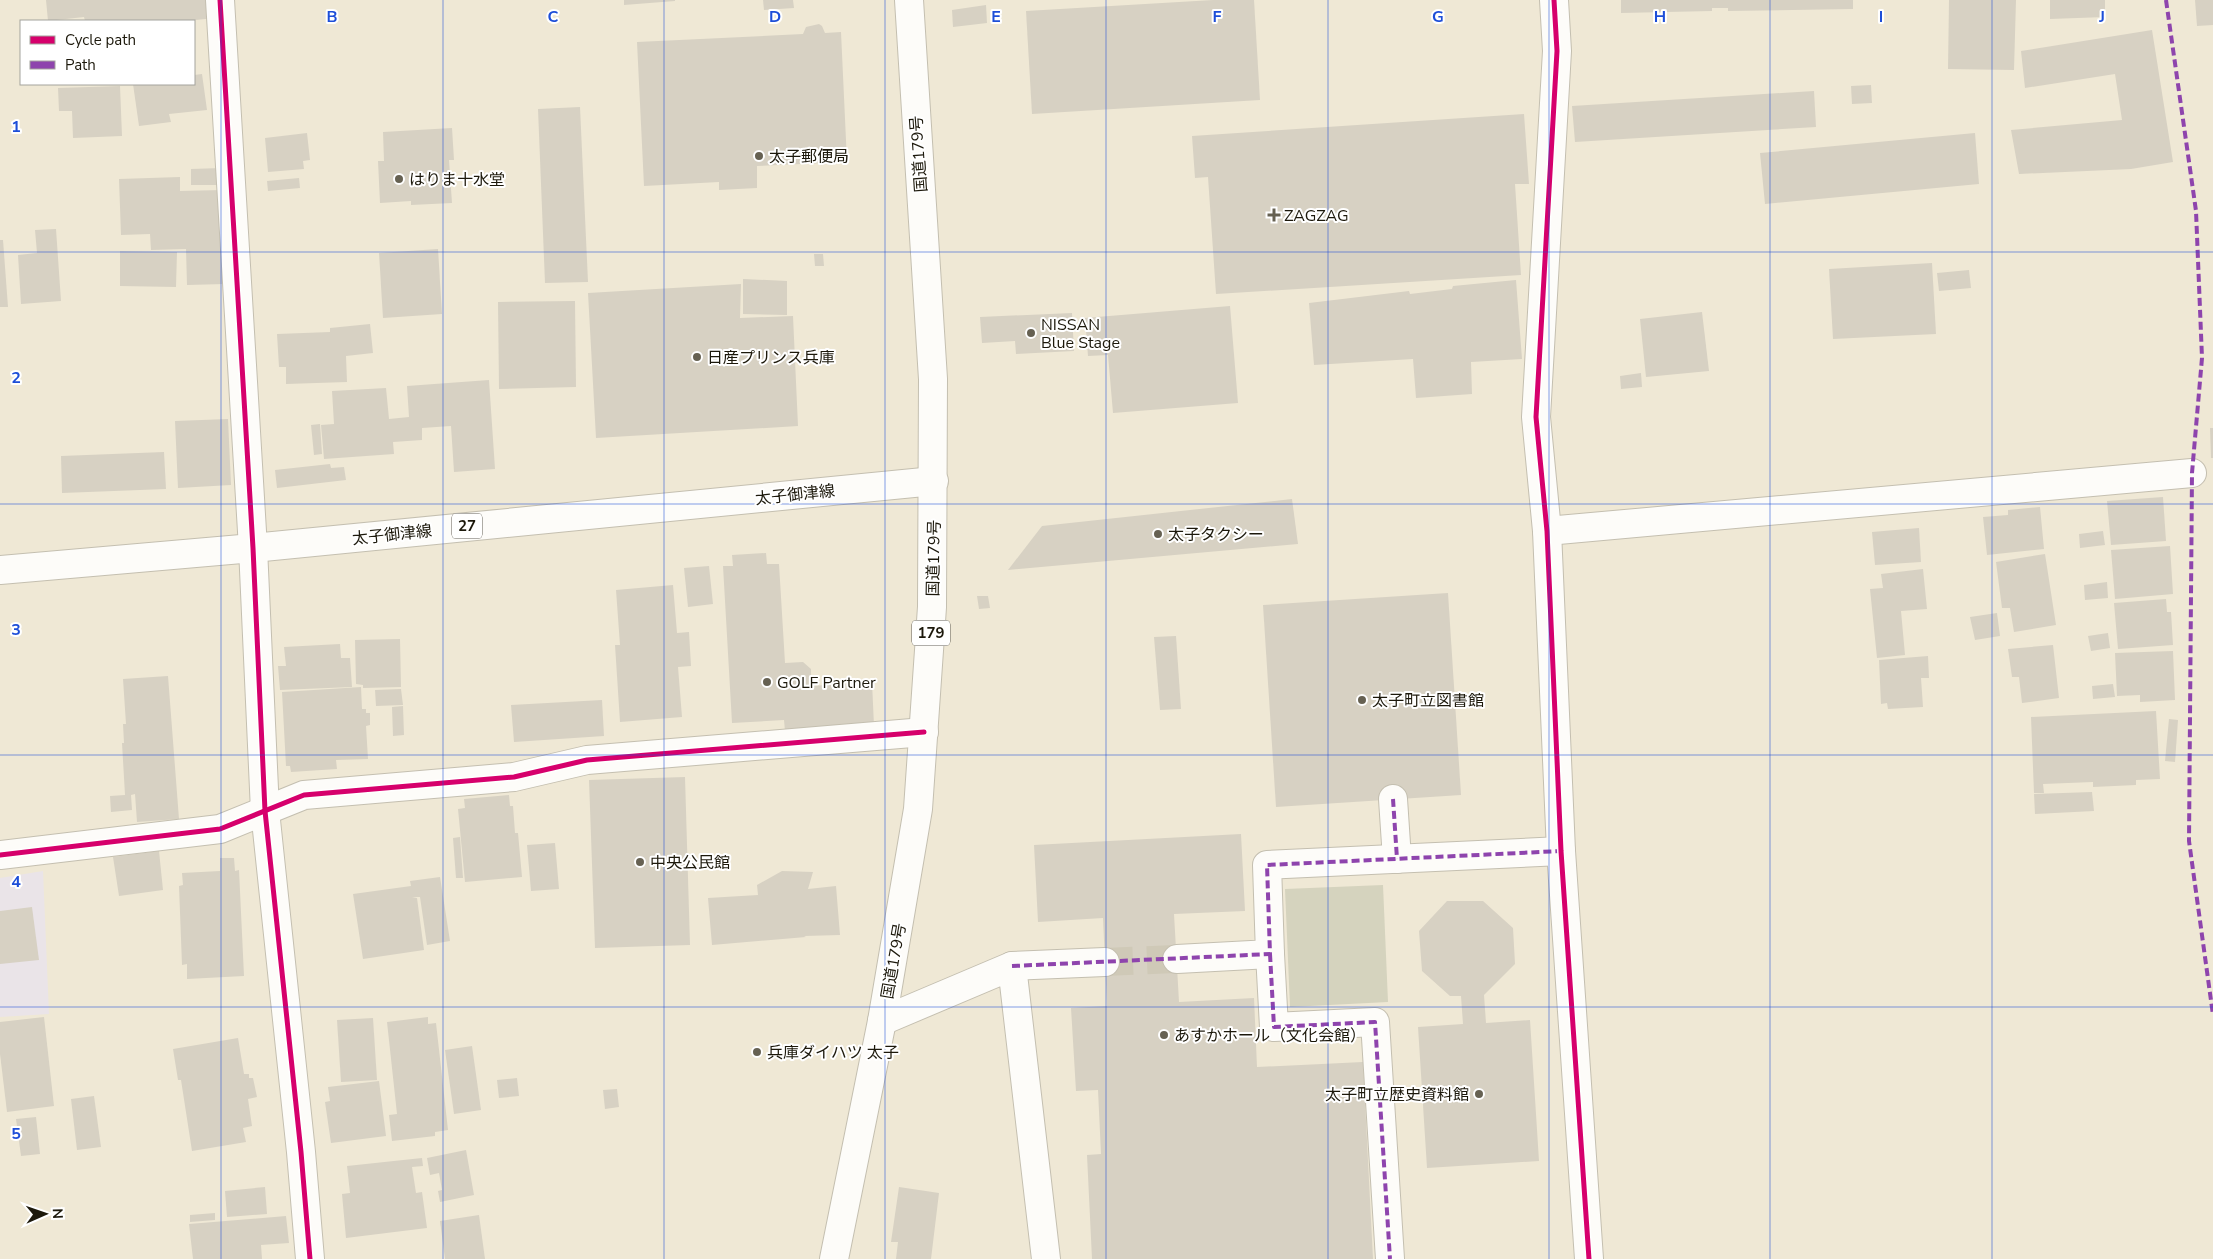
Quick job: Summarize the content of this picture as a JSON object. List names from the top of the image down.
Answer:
{
  "streets": {
    "main road": [
      "国道179号",
      "太子御津線",
      "27",
      "179"
    ]
  },
  "crossings": [
    ["国道179号", "太子御津線"]
  ],
  "places": {
    "other": [
      "太子郵便局",
      "はりま十水堂",
      "NISSAN Blue Stage",
      "日産プリンス兵庫",
      "太子タクシー",
      "GOLF Partner",
      "太子町立図書館",
      "中央公民館",
      "あすかホール（文化会館）",
      "兵庫ダイハツ 太子",
      "太子町立歴史資料館"
    ],
    "health": ["ZAGZAG"]
  },
  "legend": ["Cycle path", "Path"],
  "north": "right",
  "grid": {
    "columns": [
      "B",
      "C",
      "D",
      "E",
      "F",
      "G",
      "H",
      "I",
      "J"
    ],
    "rows": [
      "1",
      "2",
      "3",
      "4",
      "5"
    ]
  }
}
